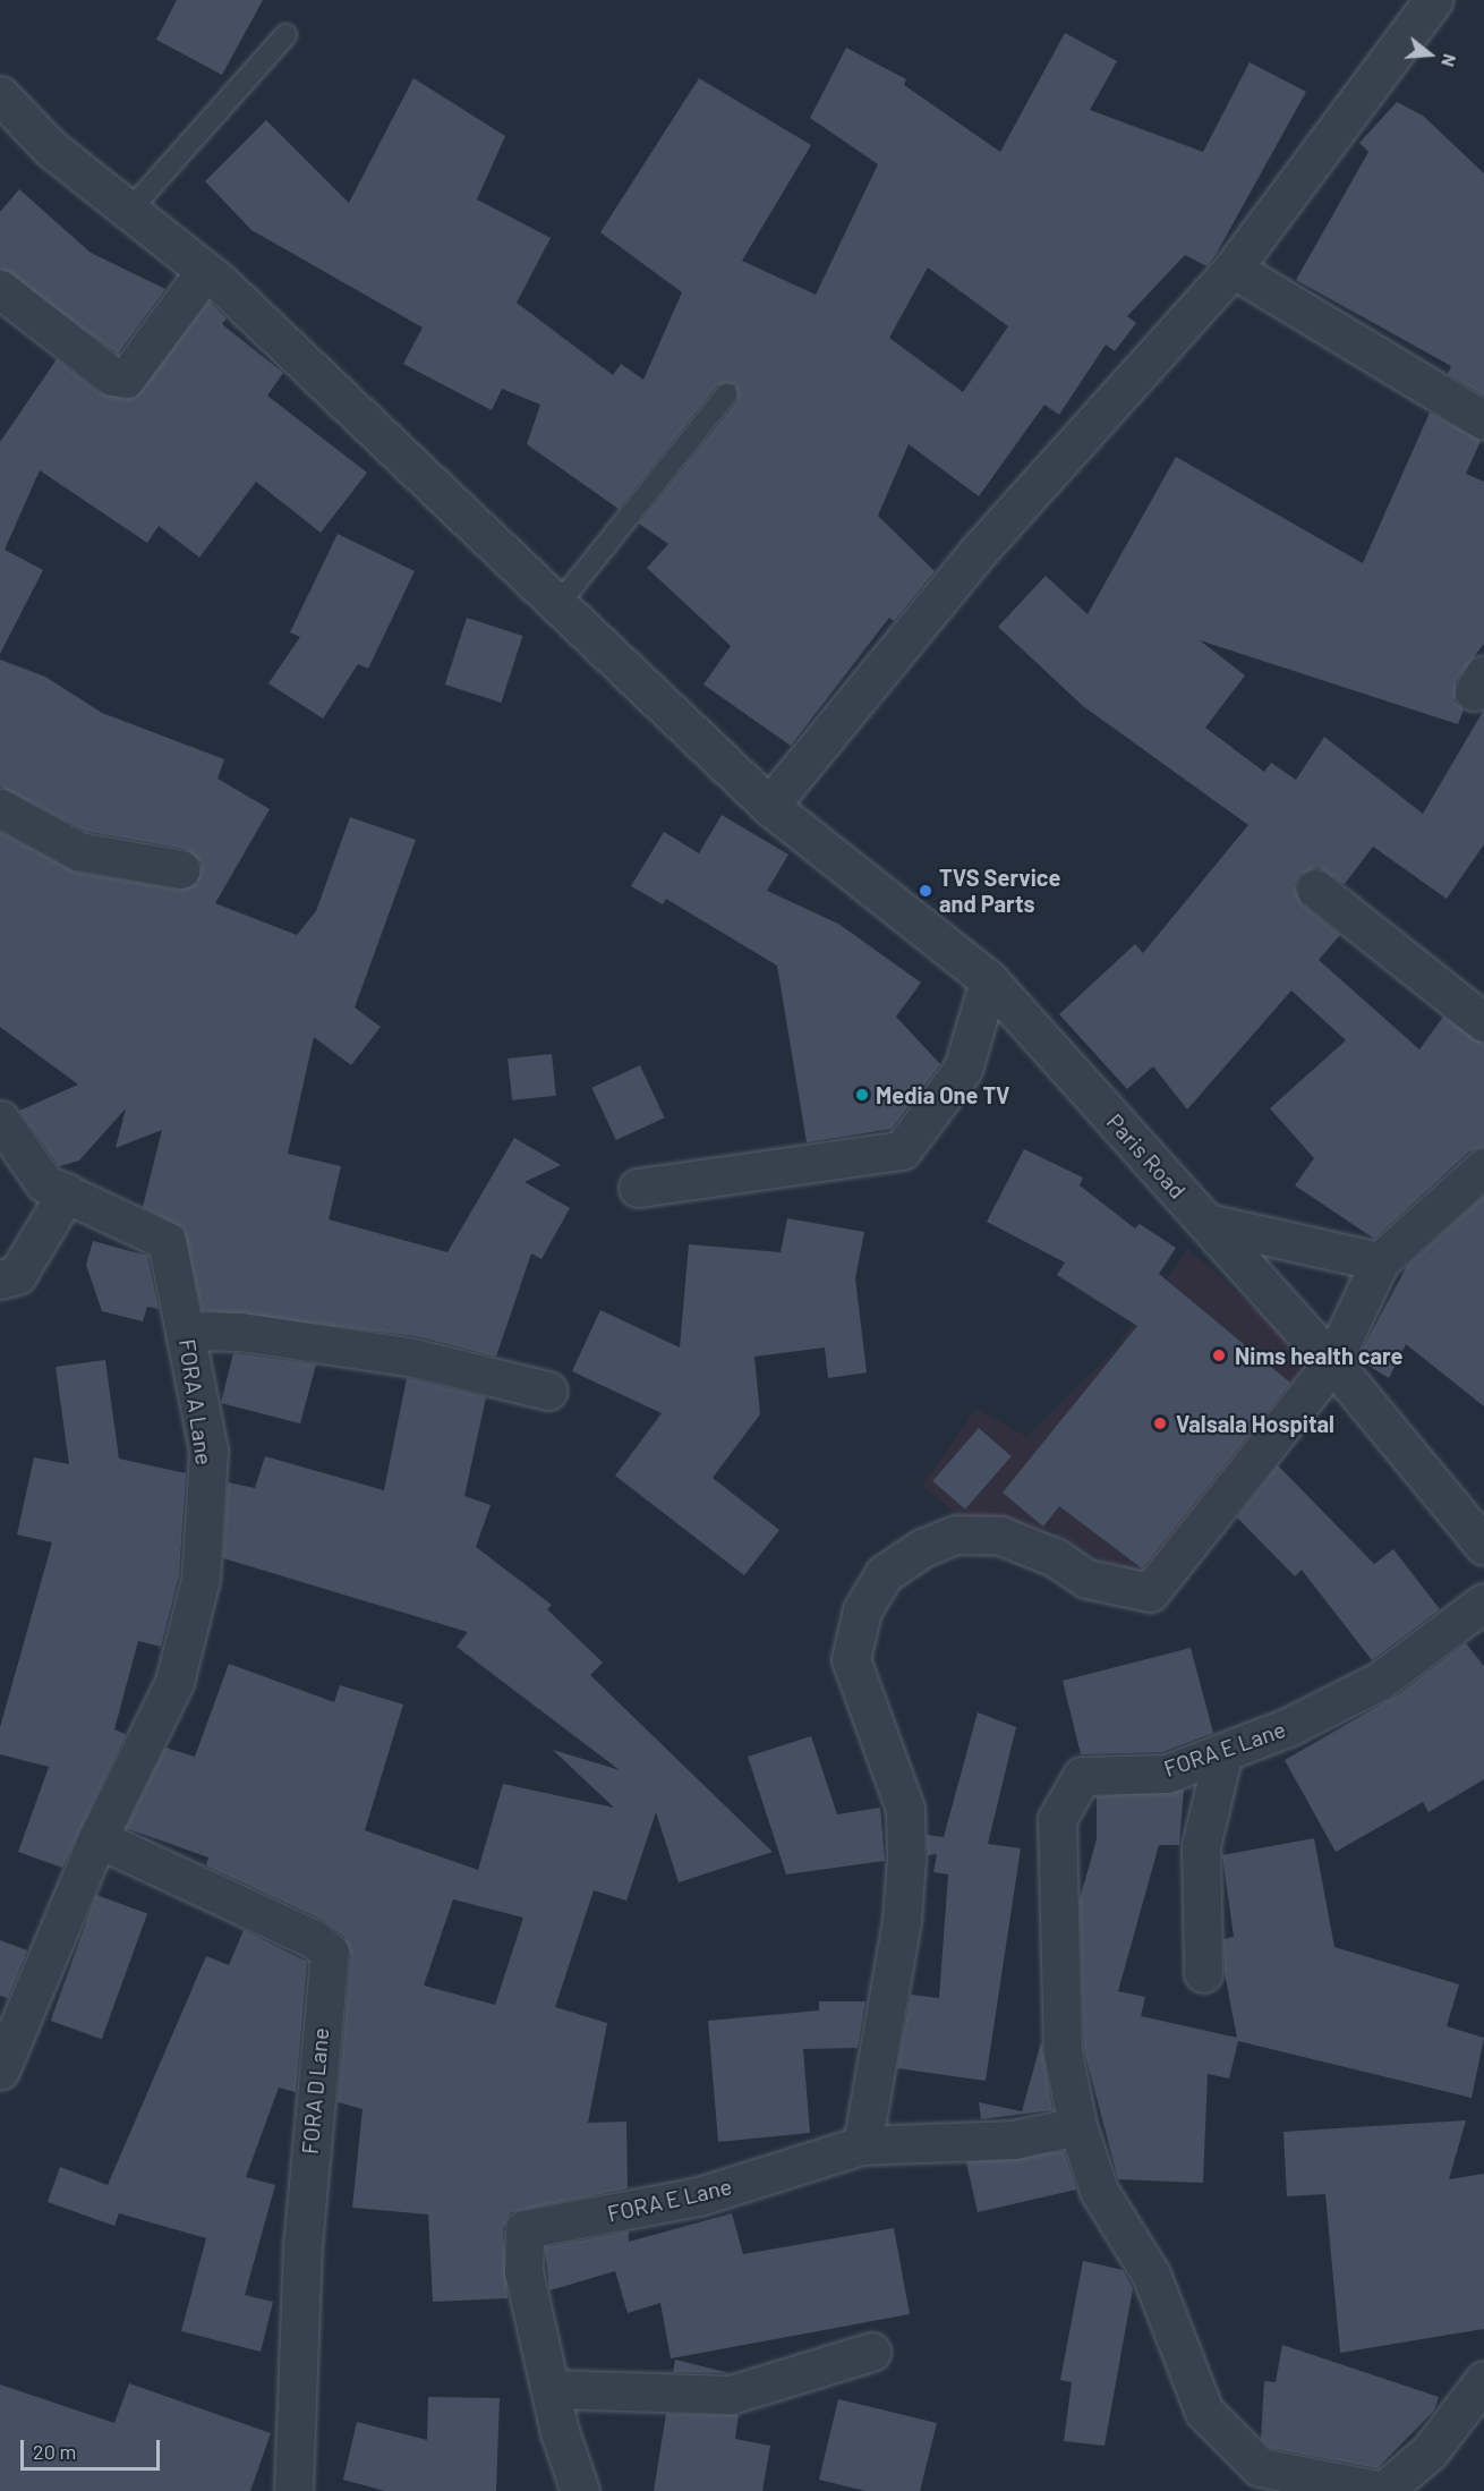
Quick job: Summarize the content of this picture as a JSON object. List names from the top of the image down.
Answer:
{
  "streets": {
    "street": [
      "Paris Road",
      "FORA A Lane",
      "FORA E Lane",
      "FORA D Lane"
    ]
  },
  "crossings": [
    ["FORA A Lane", "FORA D Lane"]
  ],
  "places": [
    "TVS Service and Parts",
    "Media One TV",
    "Nims health care",
    "Valsala Hospital"
  ],
  "scale_bar": "20 m",
  "north": "right"
}
